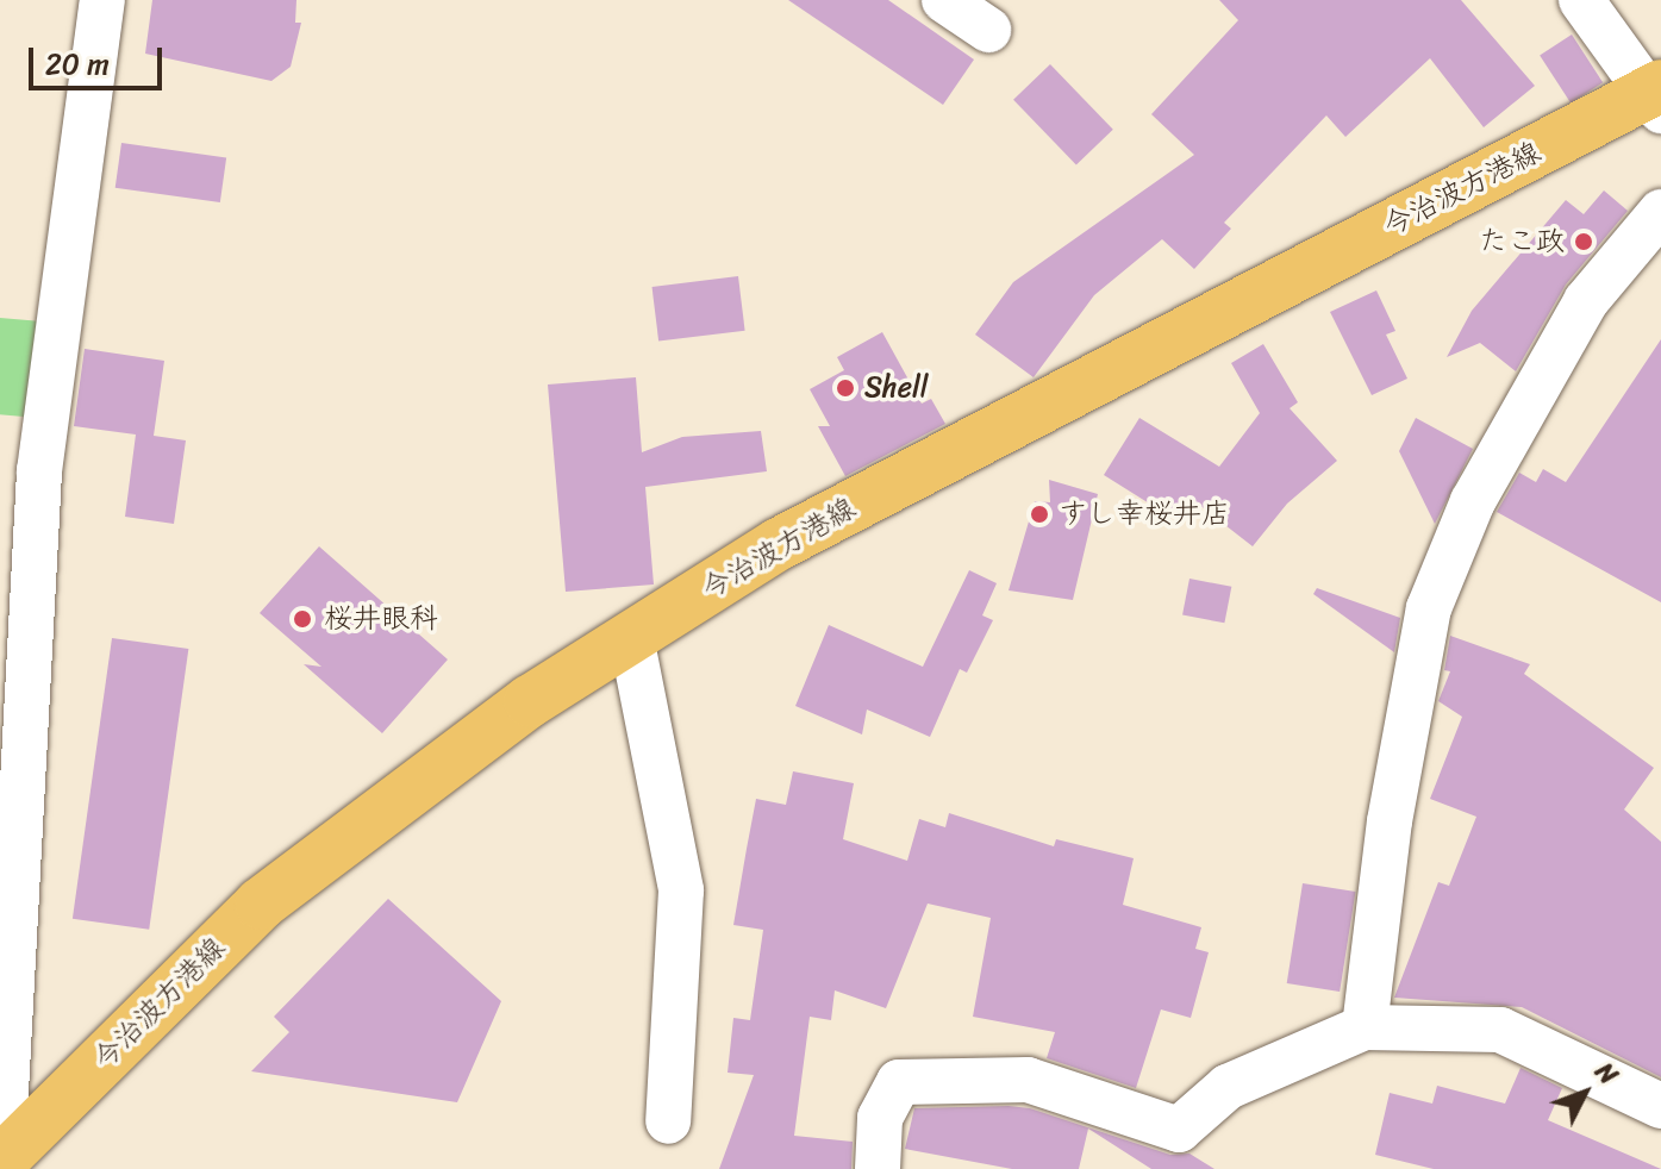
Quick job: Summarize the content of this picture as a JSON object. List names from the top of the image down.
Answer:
{
  "streets": {
    "main road": ["今治波方港線"]
  },
  "places": [
    "たこ政",
    "Shell",
    "すし幸桜井店",
    "桜井眼科"
  ],
  "scale_bar": "20 m",
  "north": "top right"
}
